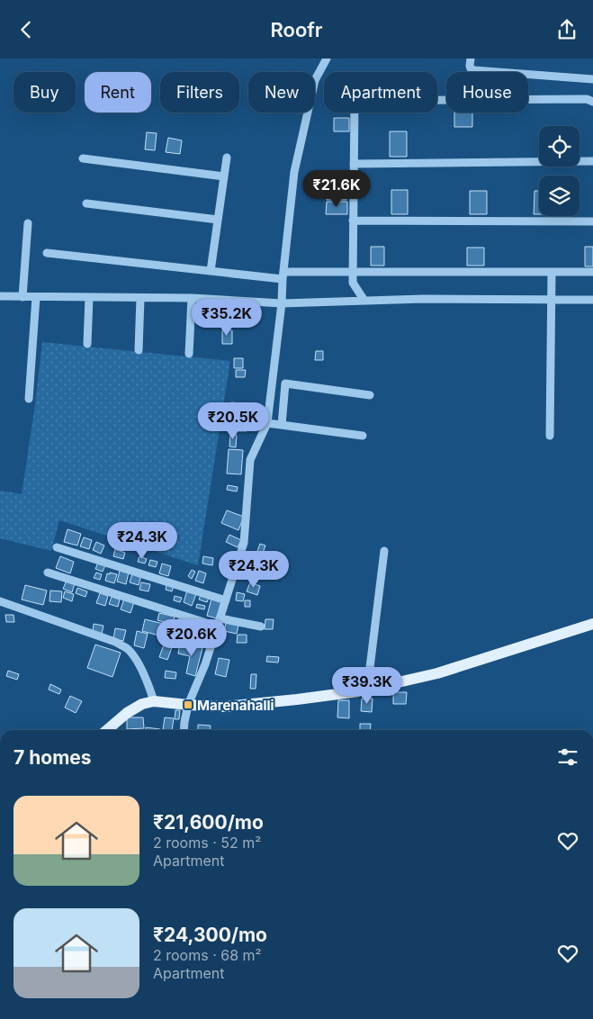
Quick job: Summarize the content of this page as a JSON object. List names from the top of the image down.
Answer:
{
  "places": {
    "transit": ["Marenahalli"]
  },
  "page": {
    "header": "Roofr",
    "chip": [
      "Buy",
      "Rent",
      "Filters",
      "New",
      "Apartment",
      "House"
    ],
    "price": [
      "₹21.6K",
      "₹35.2K",
      "₹20.5K",
      "₹24.3K",
      "₹24.3K",
      "₹20.6K",
      "₹39.3K"
    ],
    "heading": "7 homes",
    "list": [
      {
        "name": "₹21,600/mo",
        "note": "2 rooms · 52 m² · Apartment"
      },
      {
        "name": "₹24,300/mo",
        "note": "2 rooms · 68 m² · Apartment"
      }
    ]
  }
}
